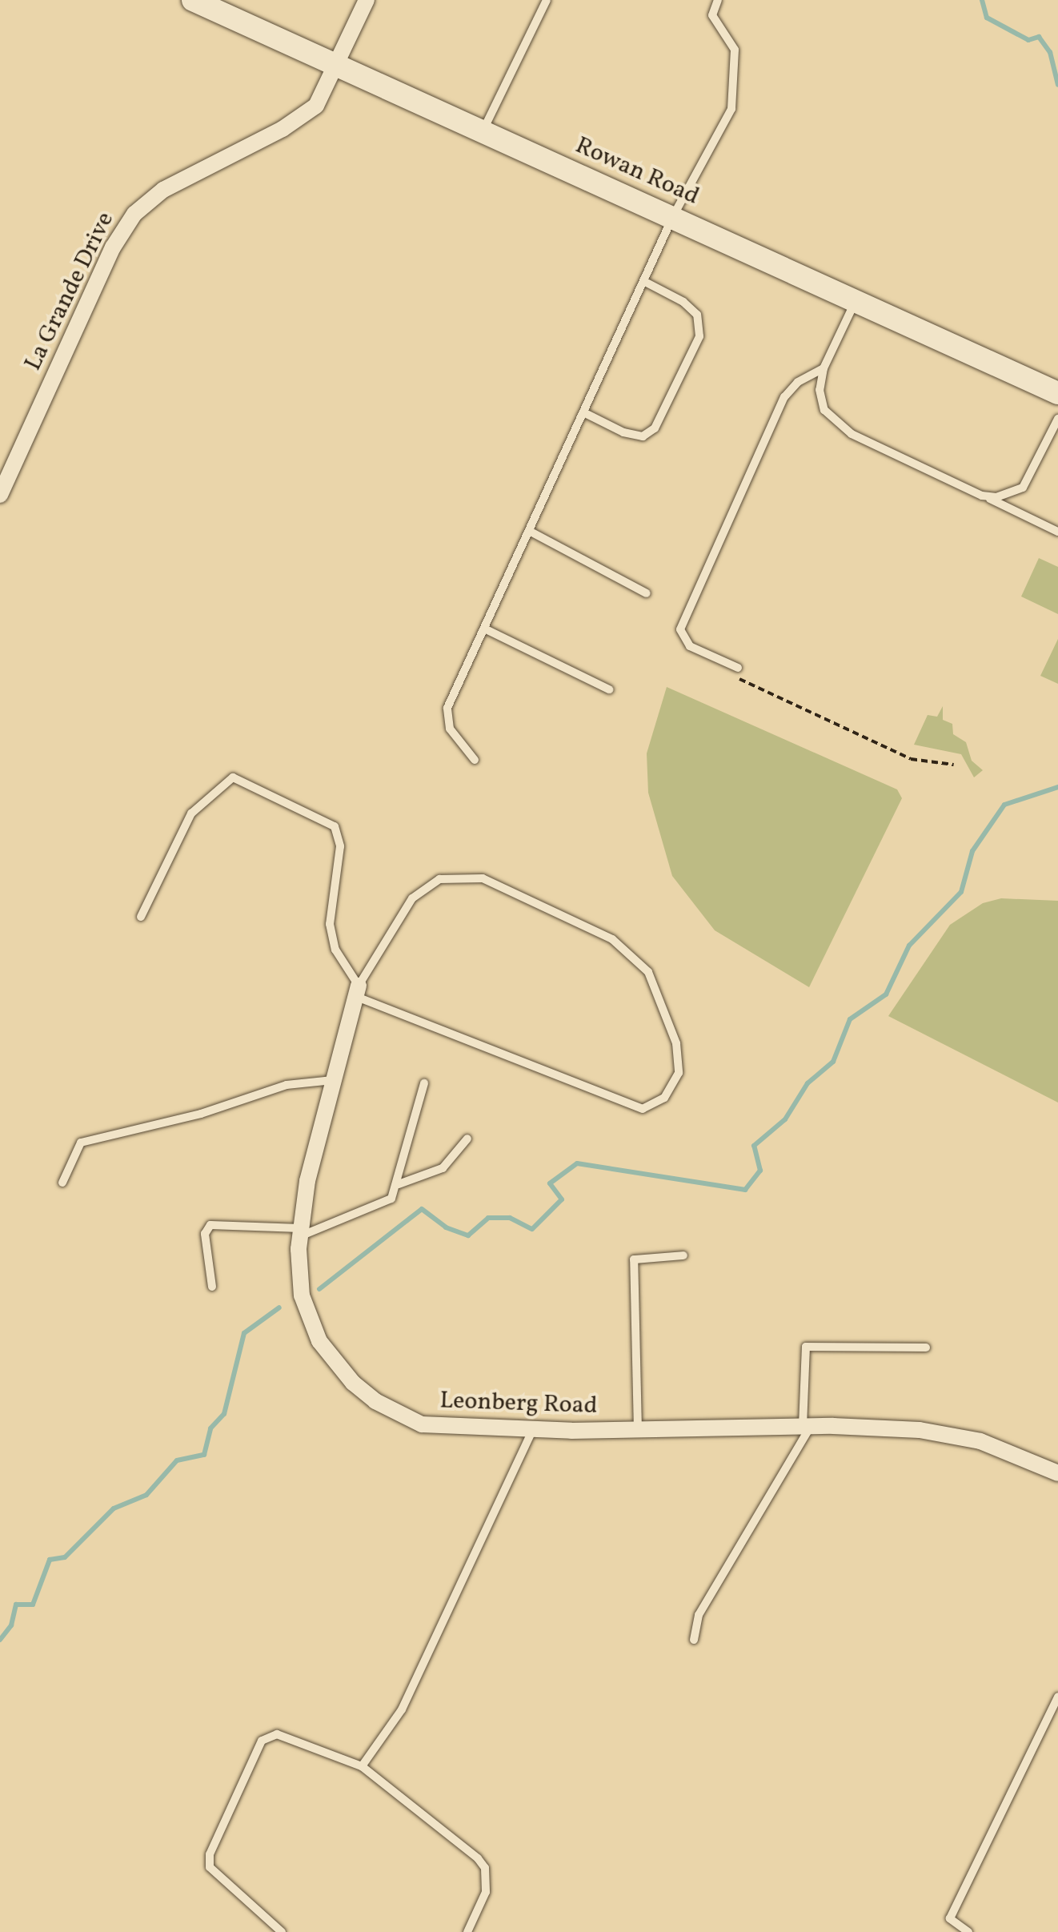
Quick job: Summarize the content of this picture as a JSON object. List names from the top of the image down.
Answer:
{
  "streets": {
    "street": ["Rowan Road", "La Grande Drive", "Leonberg Road"]
  },
  "crossings": [
    ["Rowan Road", "La Grande Drive"]
  ]
}
